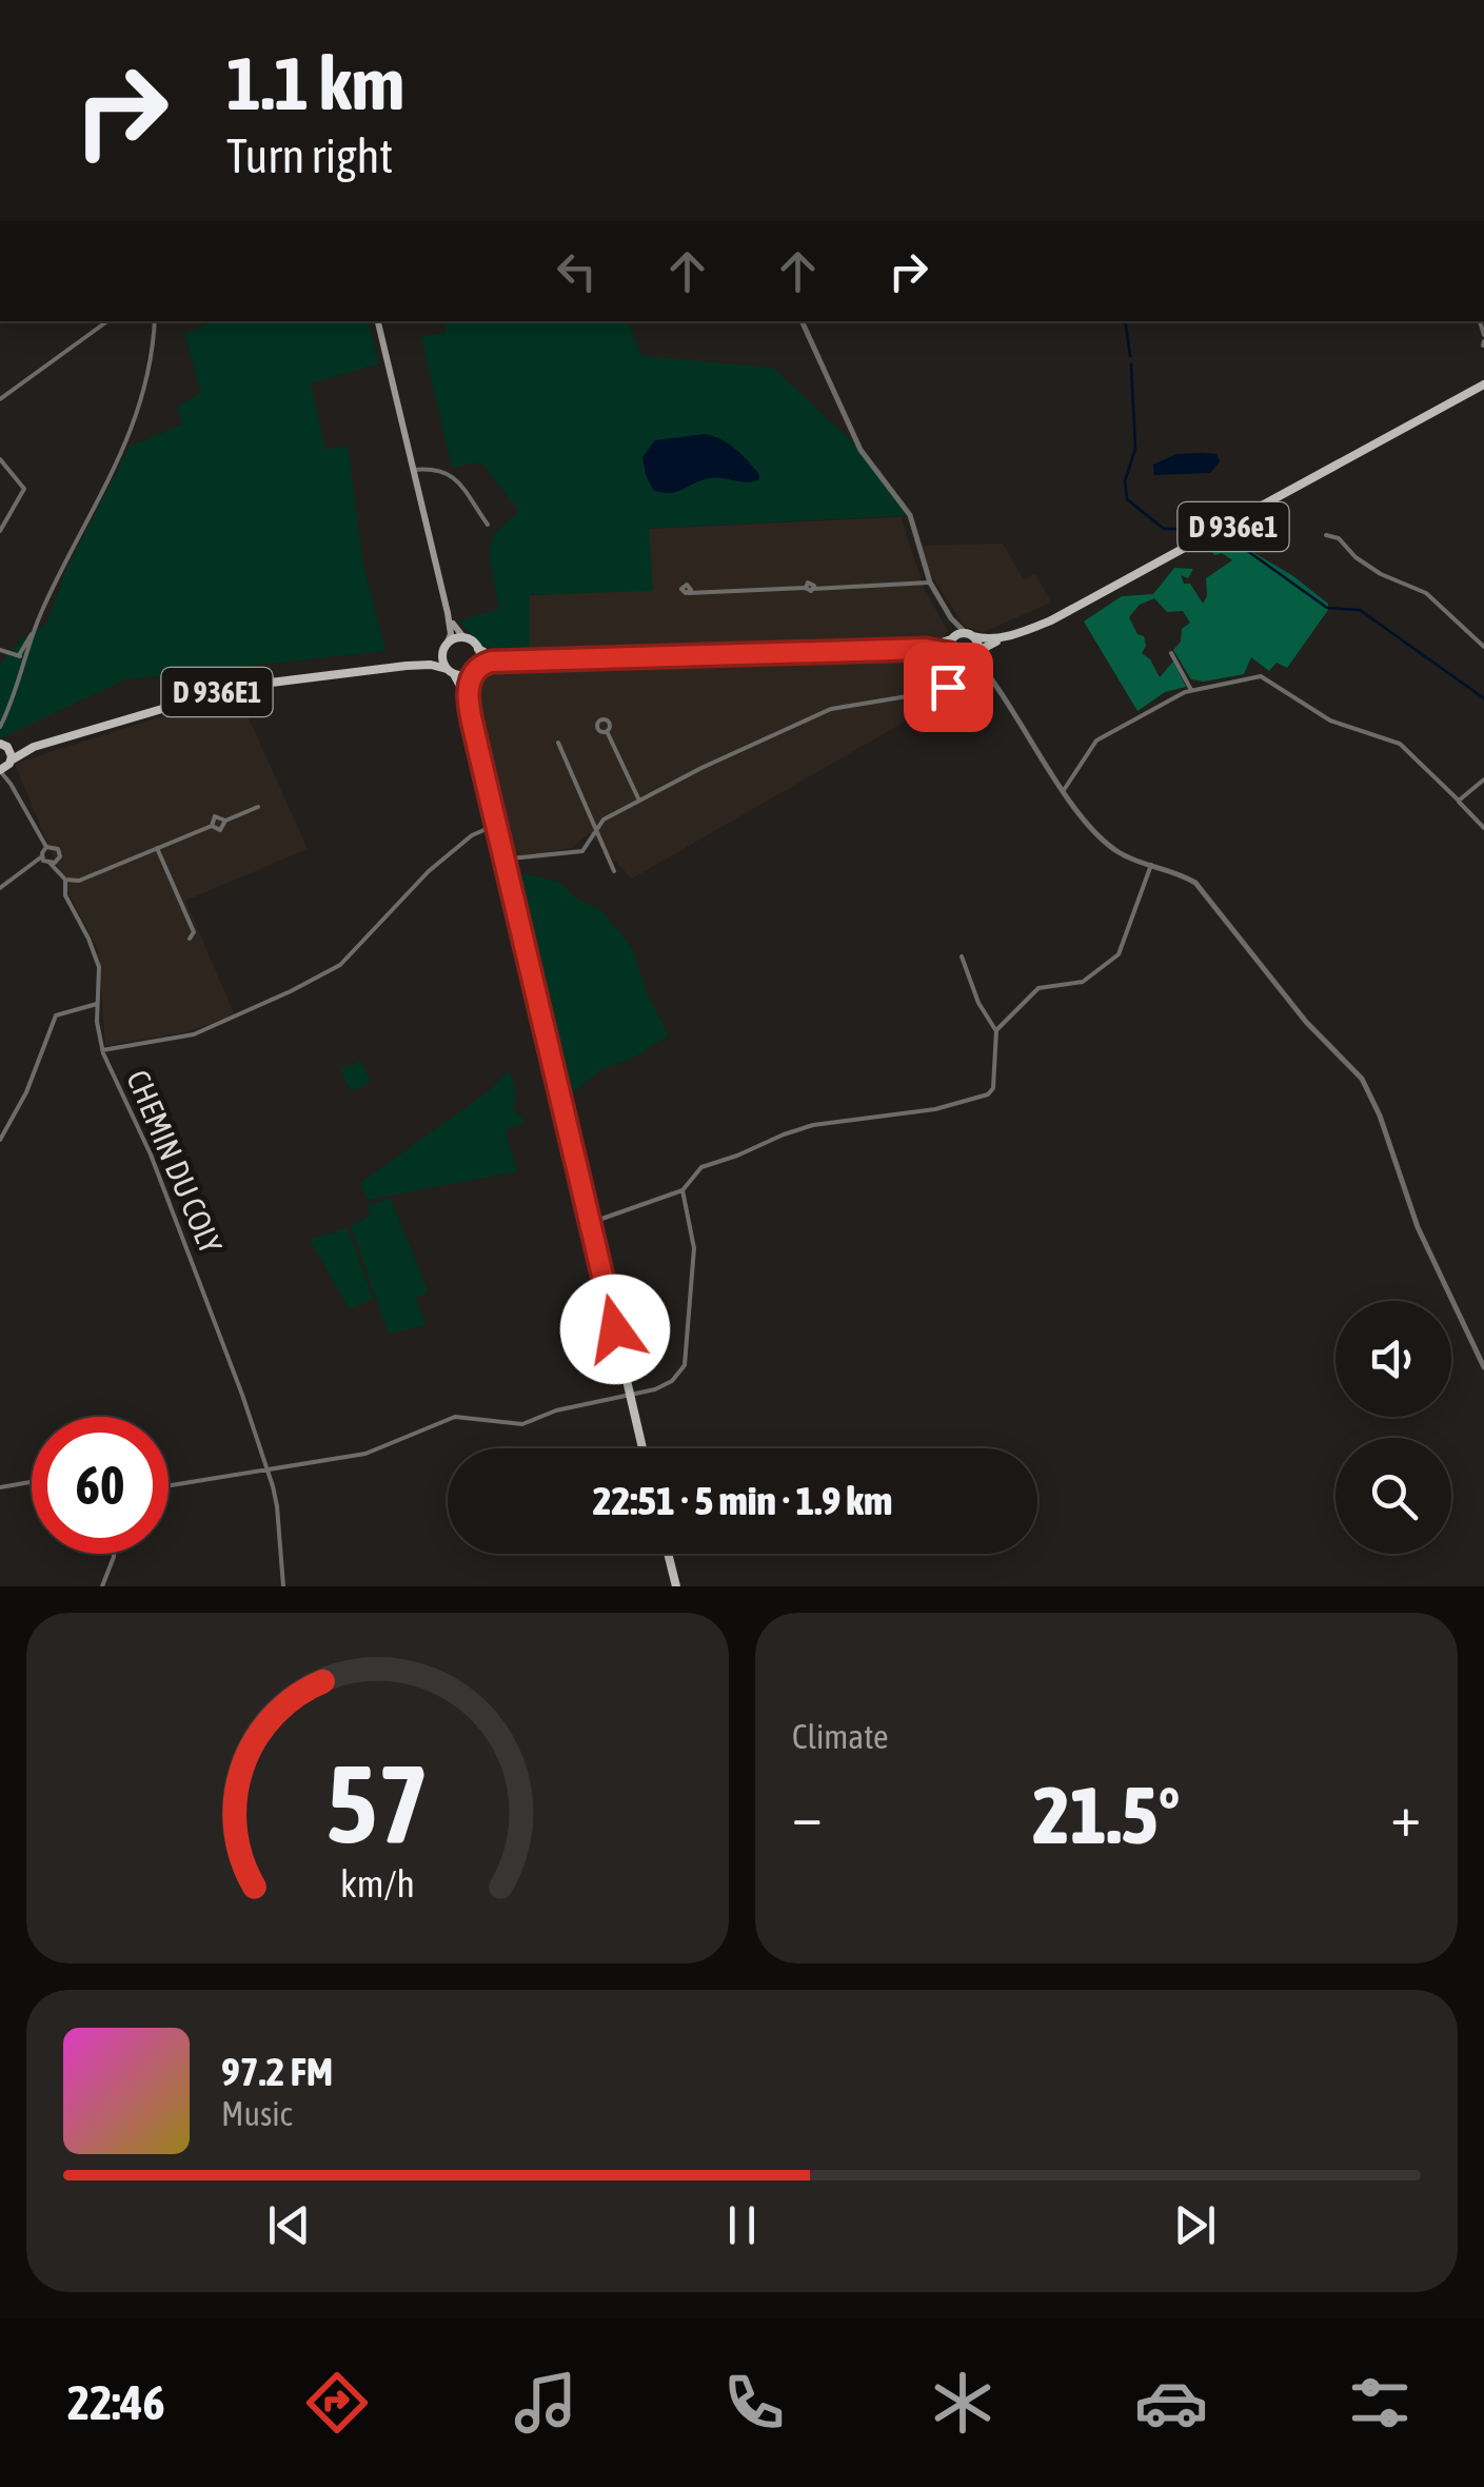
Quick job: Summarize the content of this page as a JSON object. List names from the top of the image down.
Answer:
{
  "streets": {
    "main road": ["D 936e1", "D 936E1"],
    "street": ["CHEMIN DU COLY"]
  },
  "page": {
    "turn": ["1.1 km", "Turn right"],
    "limit": "60",
    "trip": "22:51 · 5 min · 1.9 km",
    "tile": "Climate",
    "heat": ["−", "21.5°", "+"],
    "song": ["97.2 FM", "Music"],
    "tabs": "22:46",
    "gauge": ["57", "km/h"]
  }
}
